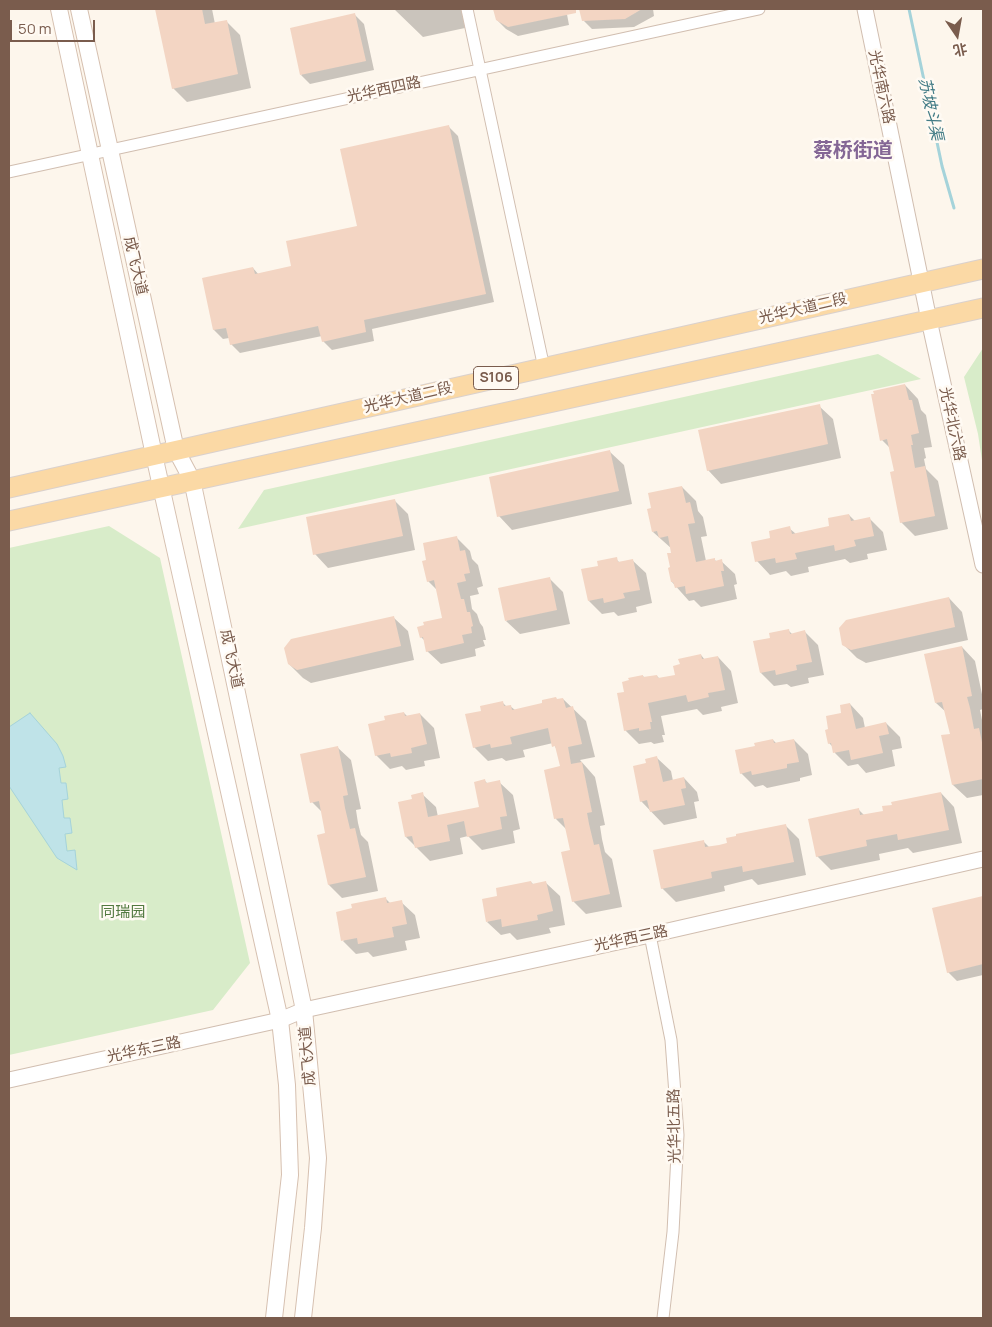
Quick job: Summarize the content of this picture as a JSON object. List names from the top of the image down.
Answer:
{
  "streets": {
    "main road": ["成飞大道", "光华大道二段", "S106"],
    "street": [
      "光华南六路",
      "光华西四路",
      "光华北六路",
      "光华西三路",
      "光华东三路",
      "光华北五路"
    ]
  },
  "crossings": [
    ["光华南六路", "光华大道二段"],
    ["光华南六路", "光华北六路"],
    ["光华西四路", "成飞大道"],
    ["成飞大道", "光华大道二段"],
    ["成飞大道", "S106"],
    ["成飞大道", "光华西三路"],
    ["成飞大道", "光华东三路"],
    ["光华大道二段", "光华北六路"],
    ["S106", "光华北六路"],
    ["光华西三路", "光华东三路"],
    ["光华西三路", "光华北五路"]
  ],
  "districts": ["蔡桥街道"],
  "water": ["苏坡斗渠"],
  "parks": ["同瑞园"],
  "scale_bar": "50 m",
  "north": "bottom"
}
